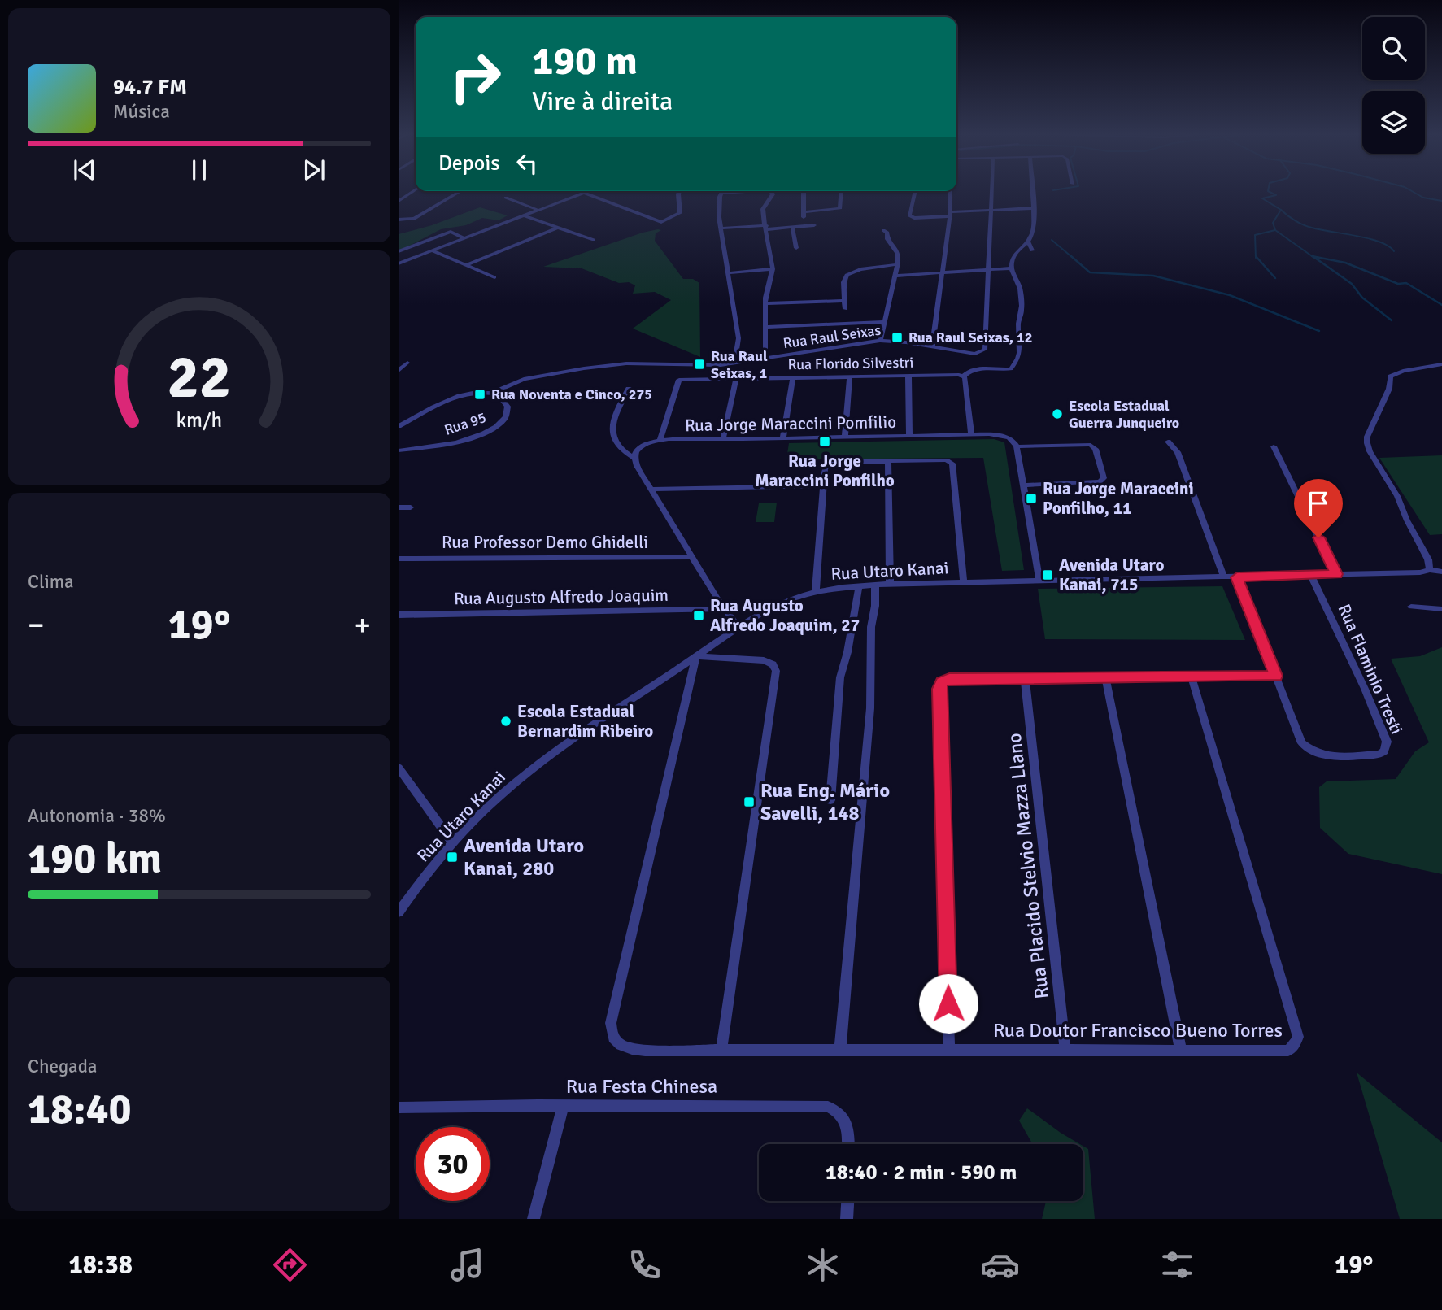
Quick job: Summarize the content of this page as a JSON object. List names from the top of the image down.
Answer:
{
  "streets": {
    "street": [
      "Rua Raul Seixas",
      "Rua Florido Silvestri",
      "Rua 95",
      "Rua Jorge Maraccini Pomfilio",
      "Rua Professor Demo Ghidelli",
      "Rua Utaro Kanai",
      "Rua Augusto Alfredo Joaquim",
      "Rua Flaminio Tresti",
      "Rua Placido Stelvio Mazza Llano",
      "Rua Doutor Francisco Bueno Torres",
      "Rua Festa Chinesa"
    ]
  },
  "crossings": [
    ["Rua Raul Seixas", "Rua 95"],
    ["Rua Utaro Kanai", "Rua Flaminio Tresti"],
    ["Rua Utaro Kanai", "Rua Doutor Francisco Bueno Torres"],
    ["Rua Placido Stelvio Mazza Llano", "Rua Doutor Francisco Bueno Torres"]
  ],
  "places": {
    "transit": [
      "Rua Raul Seixas, 12",
      "Rua Raul Seixas, 1",
      "Rua Noventa e Cinco, 275",
      "Rua Jorge Maraccini Ponfilho",
      "Rua Jorge Maraccini Ponfilho, 11",
      "Avenida Utaro Kanai, 715",
      "Rua Augusto Alfredo Joaquim, 27",
      "Rua Eng. Mário Savelli, 148",
      "Avenida Utaro Kanai, 280"
    ],
    "other": ["Escola Estadual Guerra Junqueiro", "Escola Estadual Bernardim Ribeiro"]
  },
  "page": {
    "turn": ["190 m", "Vire à direita"],
    "song": ["94.7 FM", "Música"],
    "then": "Depois",
    "tile": [
      "Clima",
      ["Autonomia · 38%", "190 km"],
      ["Chegada", "18:40"]
    ],
    "heat": ["−", "19°", "+"],
    "limit": "30",
    "trip": "18:40 · 2 min · 590 m",
    "tabs": ["18:38", "19°"],
    "gauge": ["22", "km/h"]
  }
}
